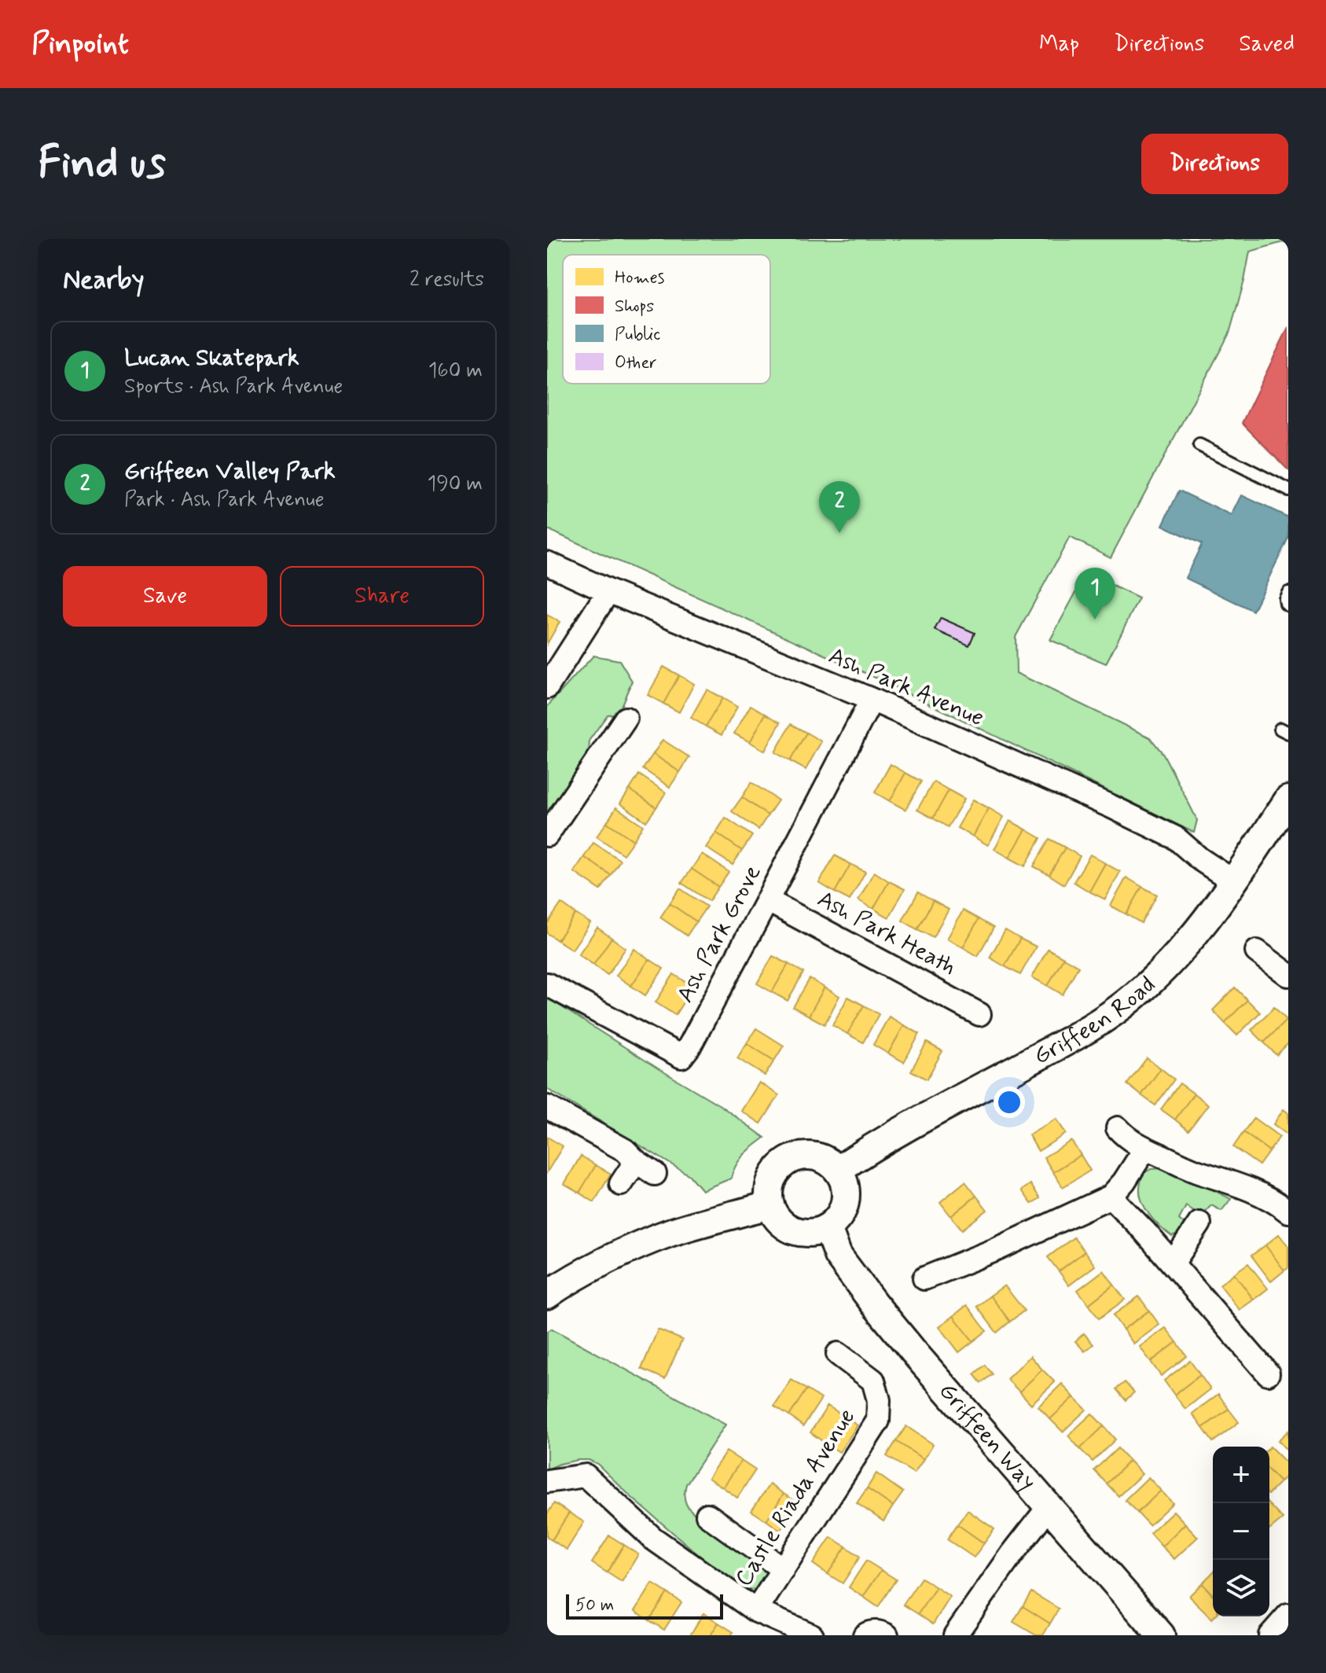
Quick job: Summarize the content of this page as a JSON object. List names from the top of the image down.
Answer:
{
  "streets": {
    "street": [
      "Ash Park Avenue",
      "Ash Park Heath",
      "Ash Park Grove",
      "Griffeen Road",
      "Griffeen Way",
      "Castle Riada Avenue"
    ]
  },
  "crossings": [
    ["Ash Park Avenue", "Ash Park Grove"],
    ["Ash Park Avenue", "Griffeen Road"],
    ["Ash Park Heath", "Ash Park Grove"],
    ["Griffeen Road", "Griffeen Way"]
  ],
  "legend": [
    "Homes",
    "Shops",
    "Public",
    "Other"
  ],
  "scale_bar": "50 m",
  "page": {
    "header": "Pinpoint",
    "nav": ["Map", "Directions", "Saved"],
    "buttons": [
      "Directions",
      ["Save", "Share"]
    ],
    "title": "Find us",
    "heading": ["Nearby", "2 results"],
    "list": [
      {
        "mark": "1",
        "name": "Lucan Skatepark",
        "note": "Sports · Ash Park Avenue",
        "value": "160 m"
      },
      {
        "mark": "2",
        "name": "Griffeen Valley Park",
        "note": "Park · Ash Park Avenue",
        "value": "190 m"
      }
    ],
    "pins": ["2", "1"],
    "map_buttons": ["+", "−"],
    "scale": "50 m"
  }
}
